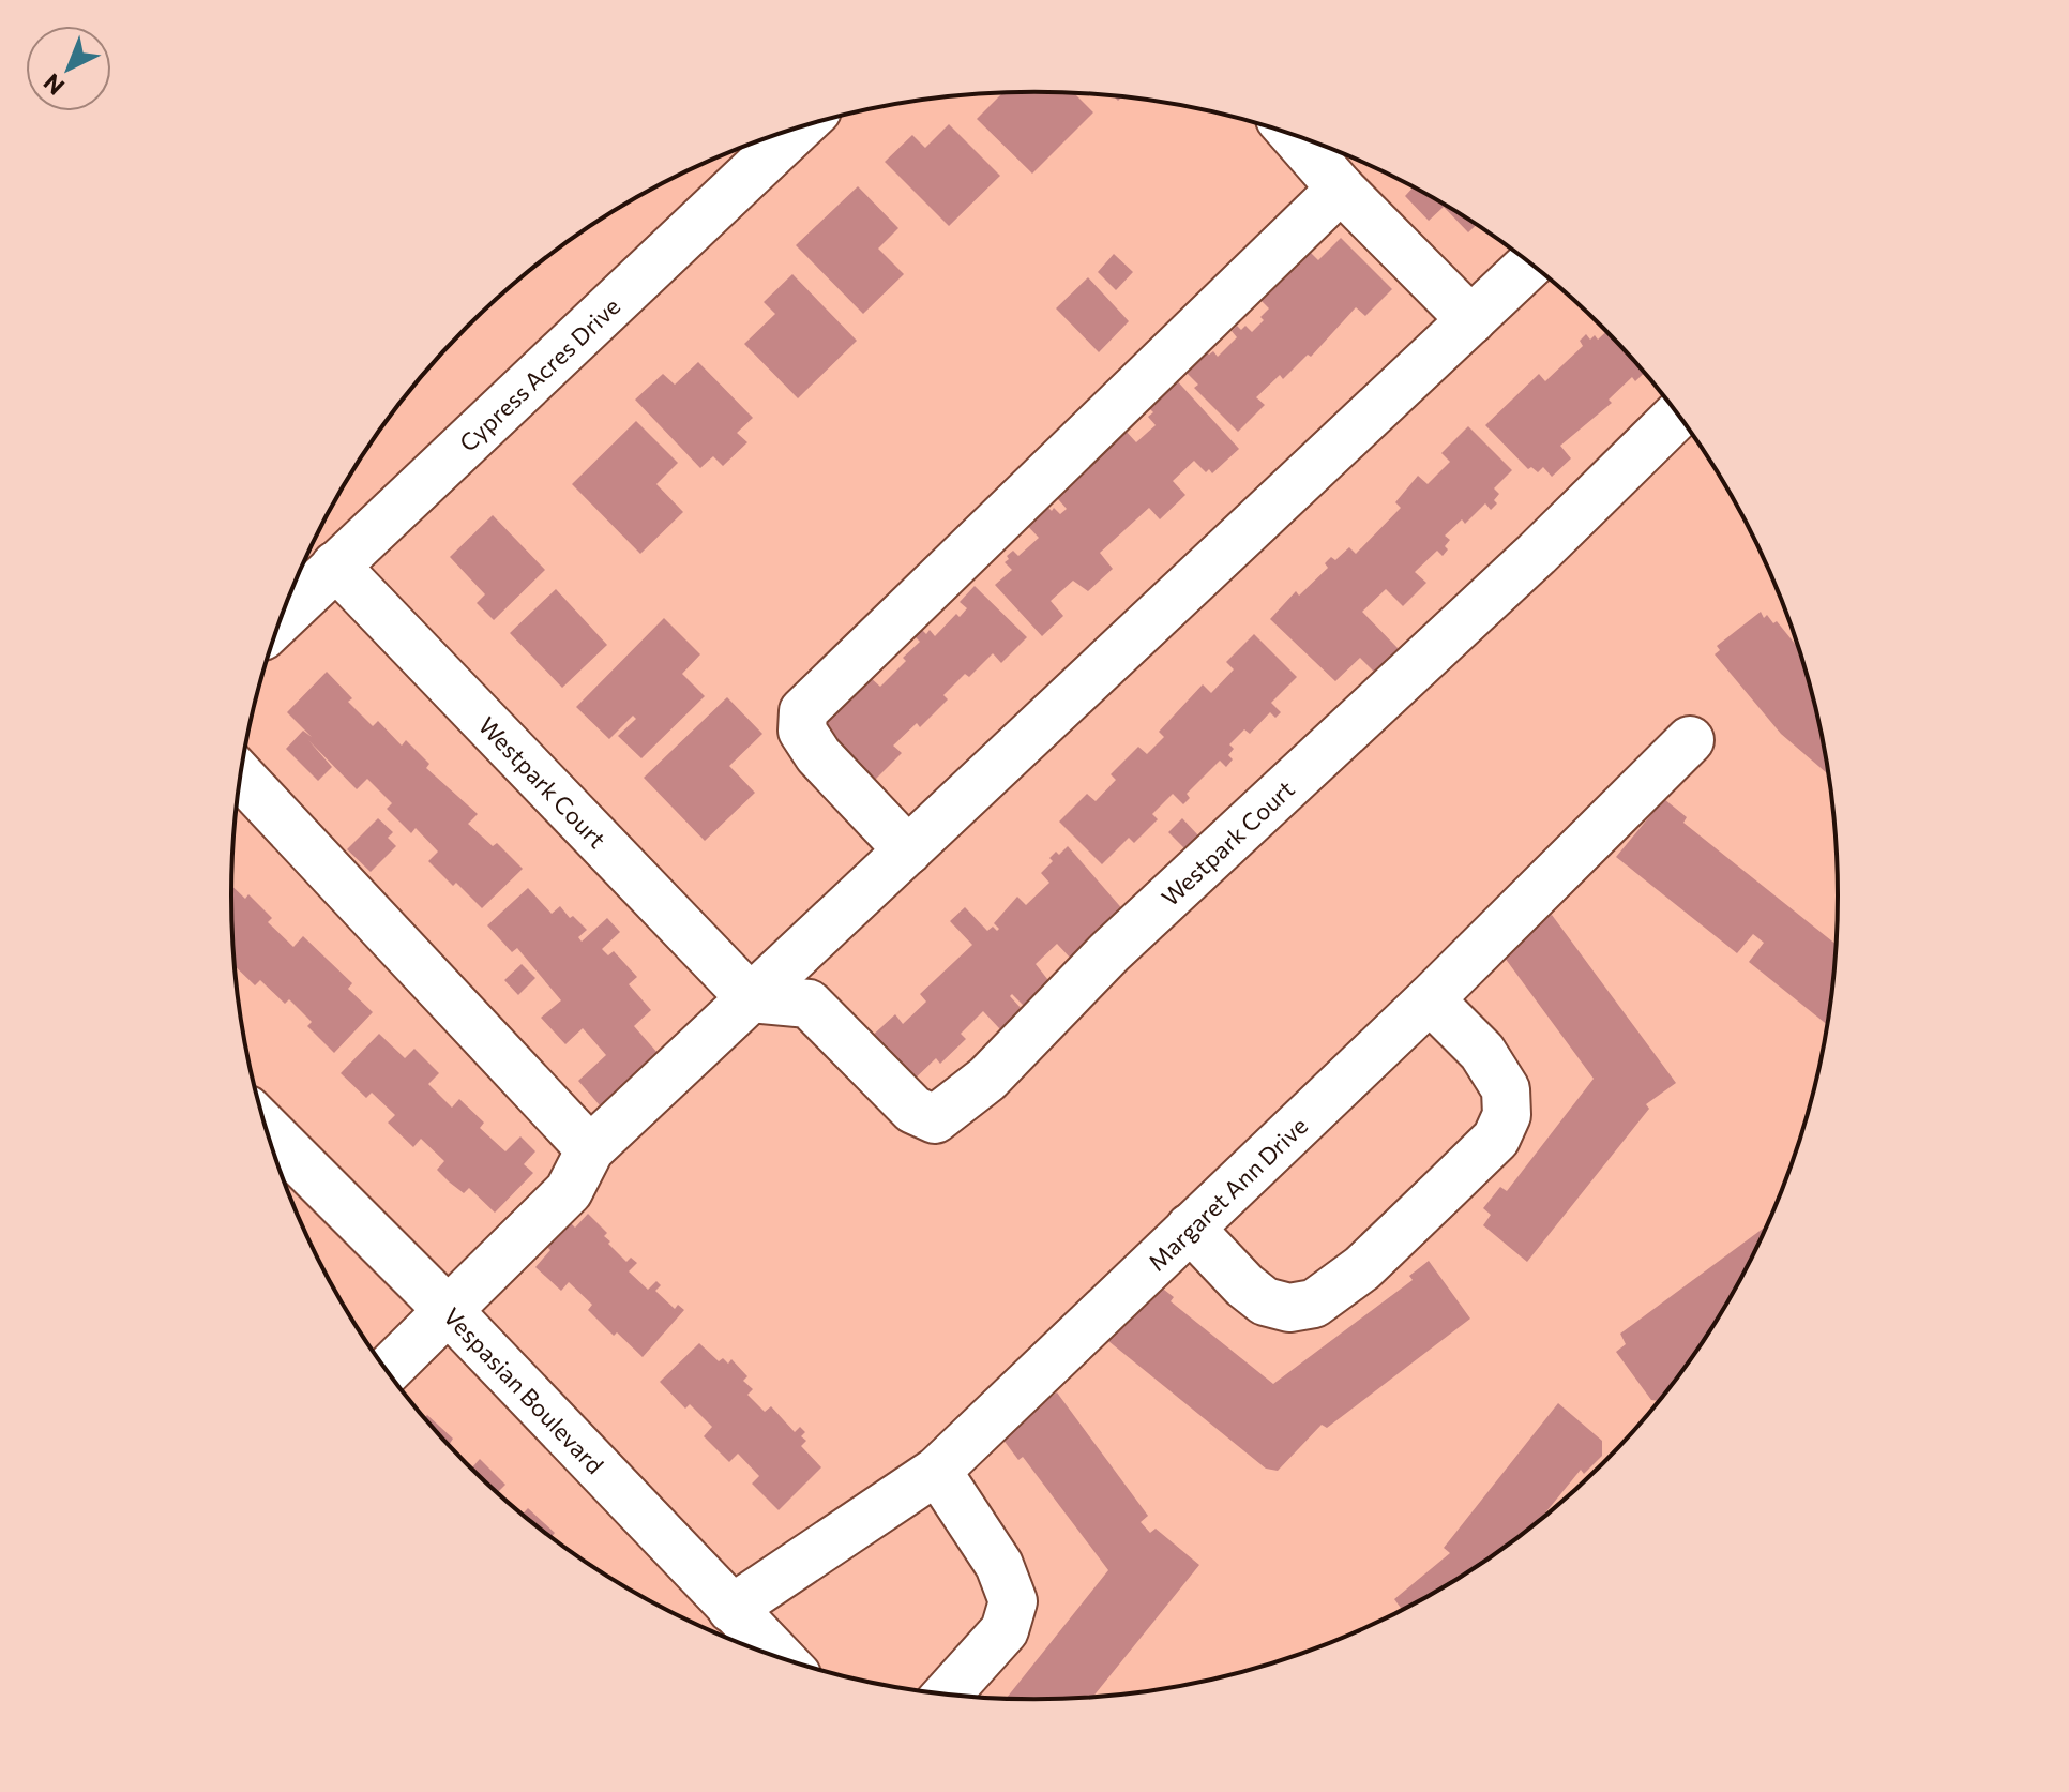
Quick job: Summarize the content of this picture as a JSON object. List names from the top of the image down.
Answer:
{
  "streets": {
    "street": [
      "Cypress Acres Drive",
      "Westpark Court",
      "Margaret Ann Drive",
      "Vespasian Boulevard"
    ]
  },
  "crossings": [
    ["Cypress Acres Drive", "Westpark Court"],
    ["Margaret Ann Drive", "Vespasian Boulevard"]
  ],
  "north": "bottom left"
}
